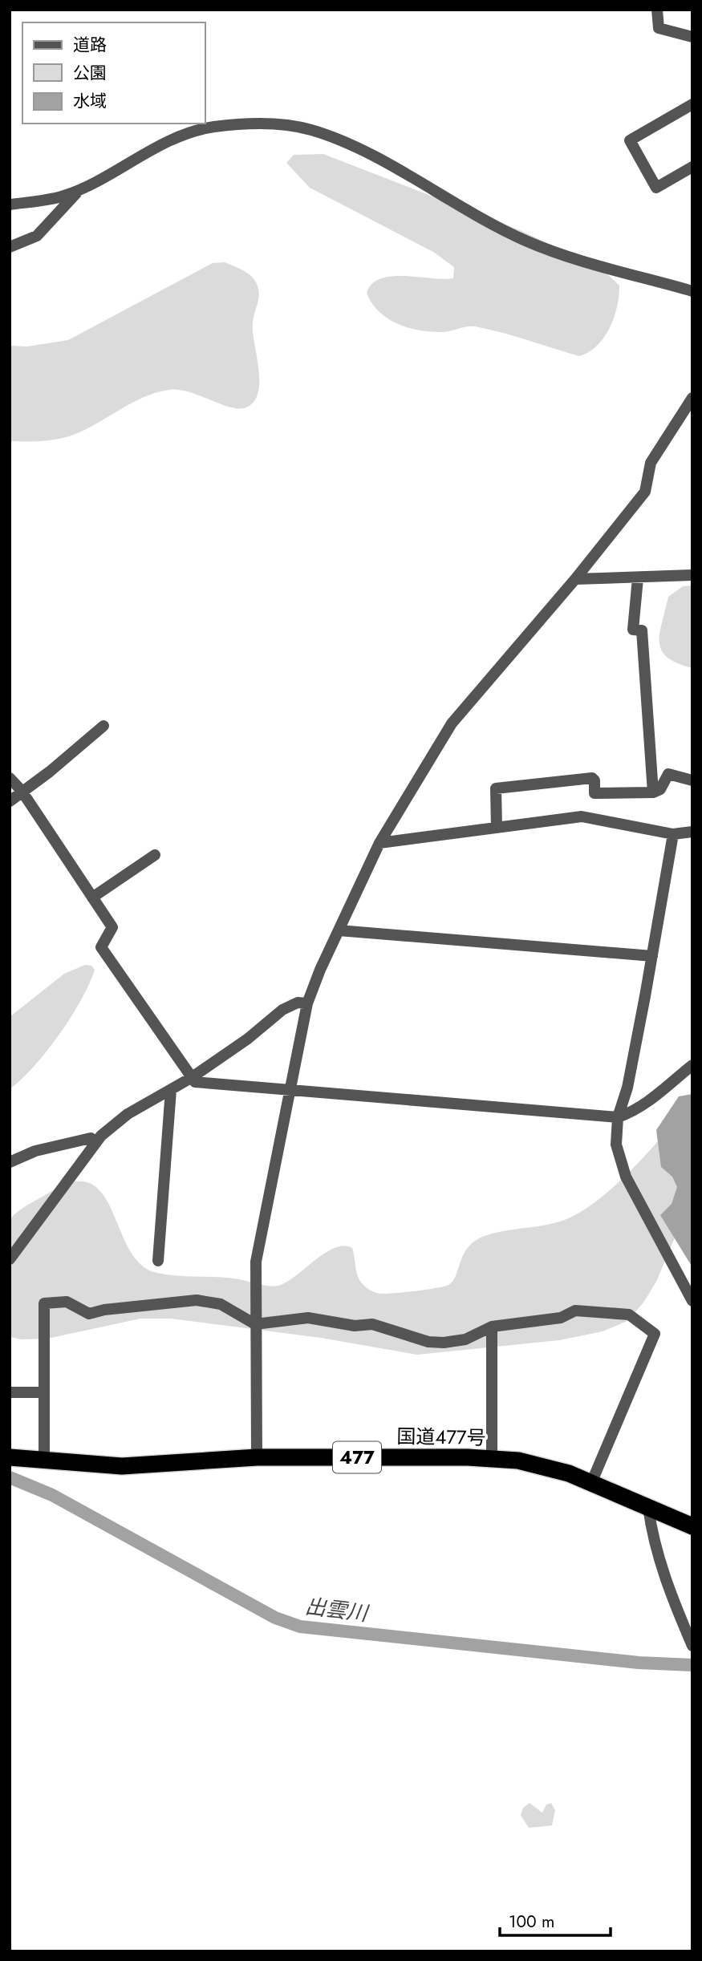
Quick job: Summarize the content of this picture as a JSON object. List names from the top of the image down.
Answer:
{
  "streets": {
    "highway": ["国道477号", "477"]
  },
  "water": ["出雲川"],
  "legend": ["道路", "公園", "水域"],
  "scale_bar": "100 m"
}
